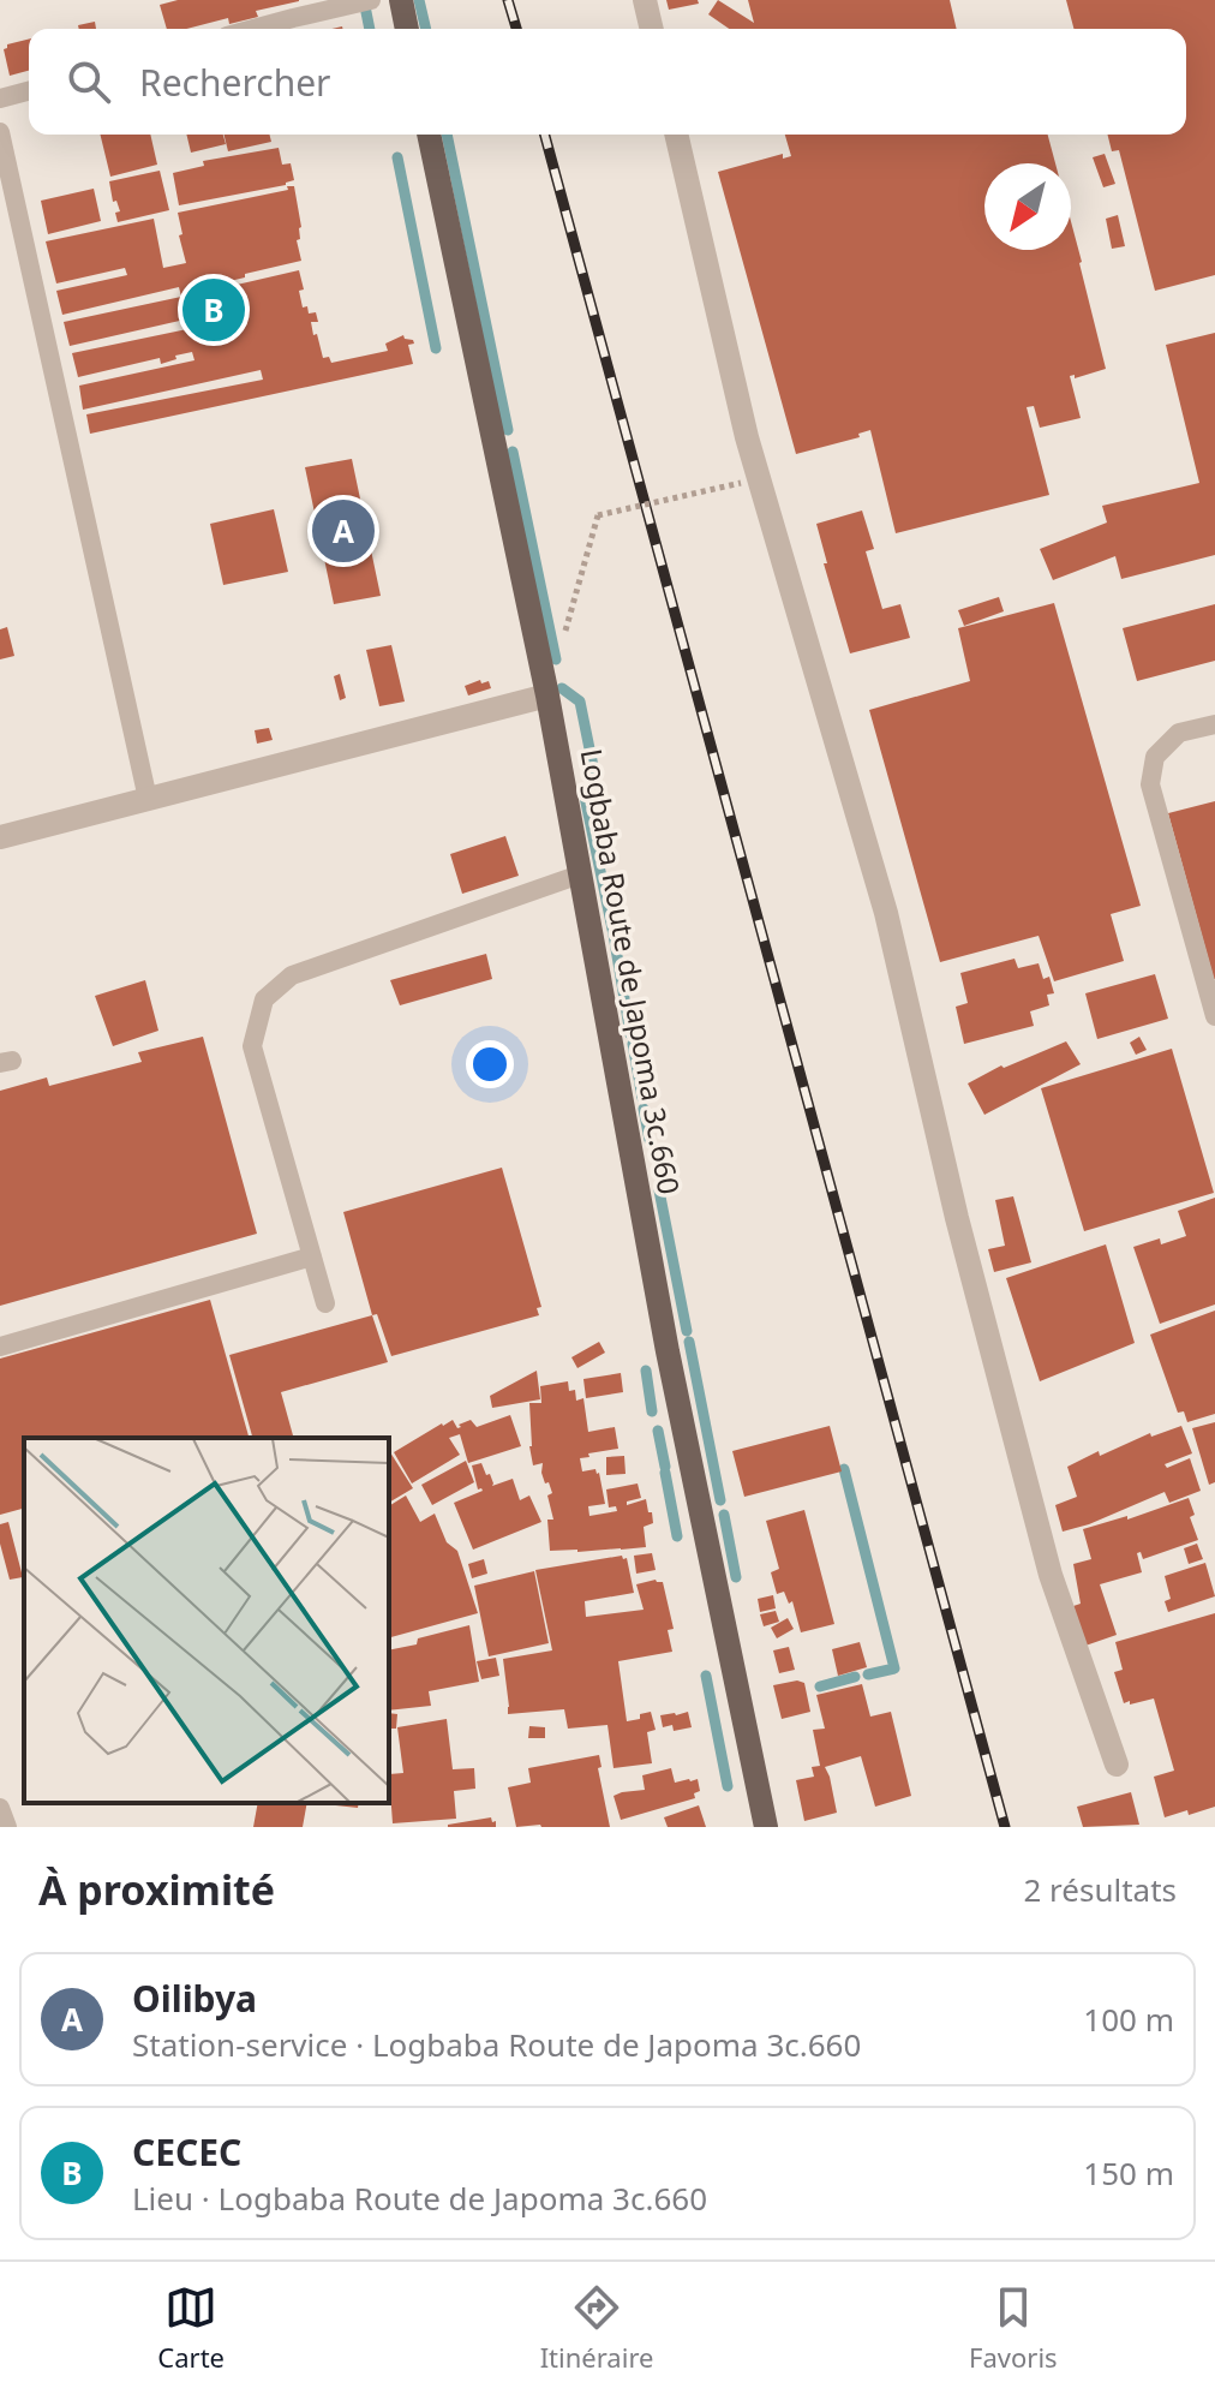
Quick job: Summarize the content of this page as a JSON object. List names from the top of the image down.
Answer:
{
  "streets": {
    "main road": ["Logbaba Route de Japoma 3c.660"]
  },
  "north": "bottom left",
  "page": {
    "search": "Rechercher",
    "pins": ["B", "A"],
    "heading": ["À proximité", "2 résultats"],
    "list": [
      {
        "mark": "A",
        "name": "Oilibya",
        "note": "Station-service · Logbaba Route de Japoma 3c.660",
        "value": "100 m"
      },
      {
        "mark": "B",
        "name": "CECEC",
        "note": "Lieu · Logbaba Route de Japoma 3c.660",
        "value": "150 m"
      }
    ],
    "nav": ["Carte", "Itinéraire", "Favoris"]
  }
}
